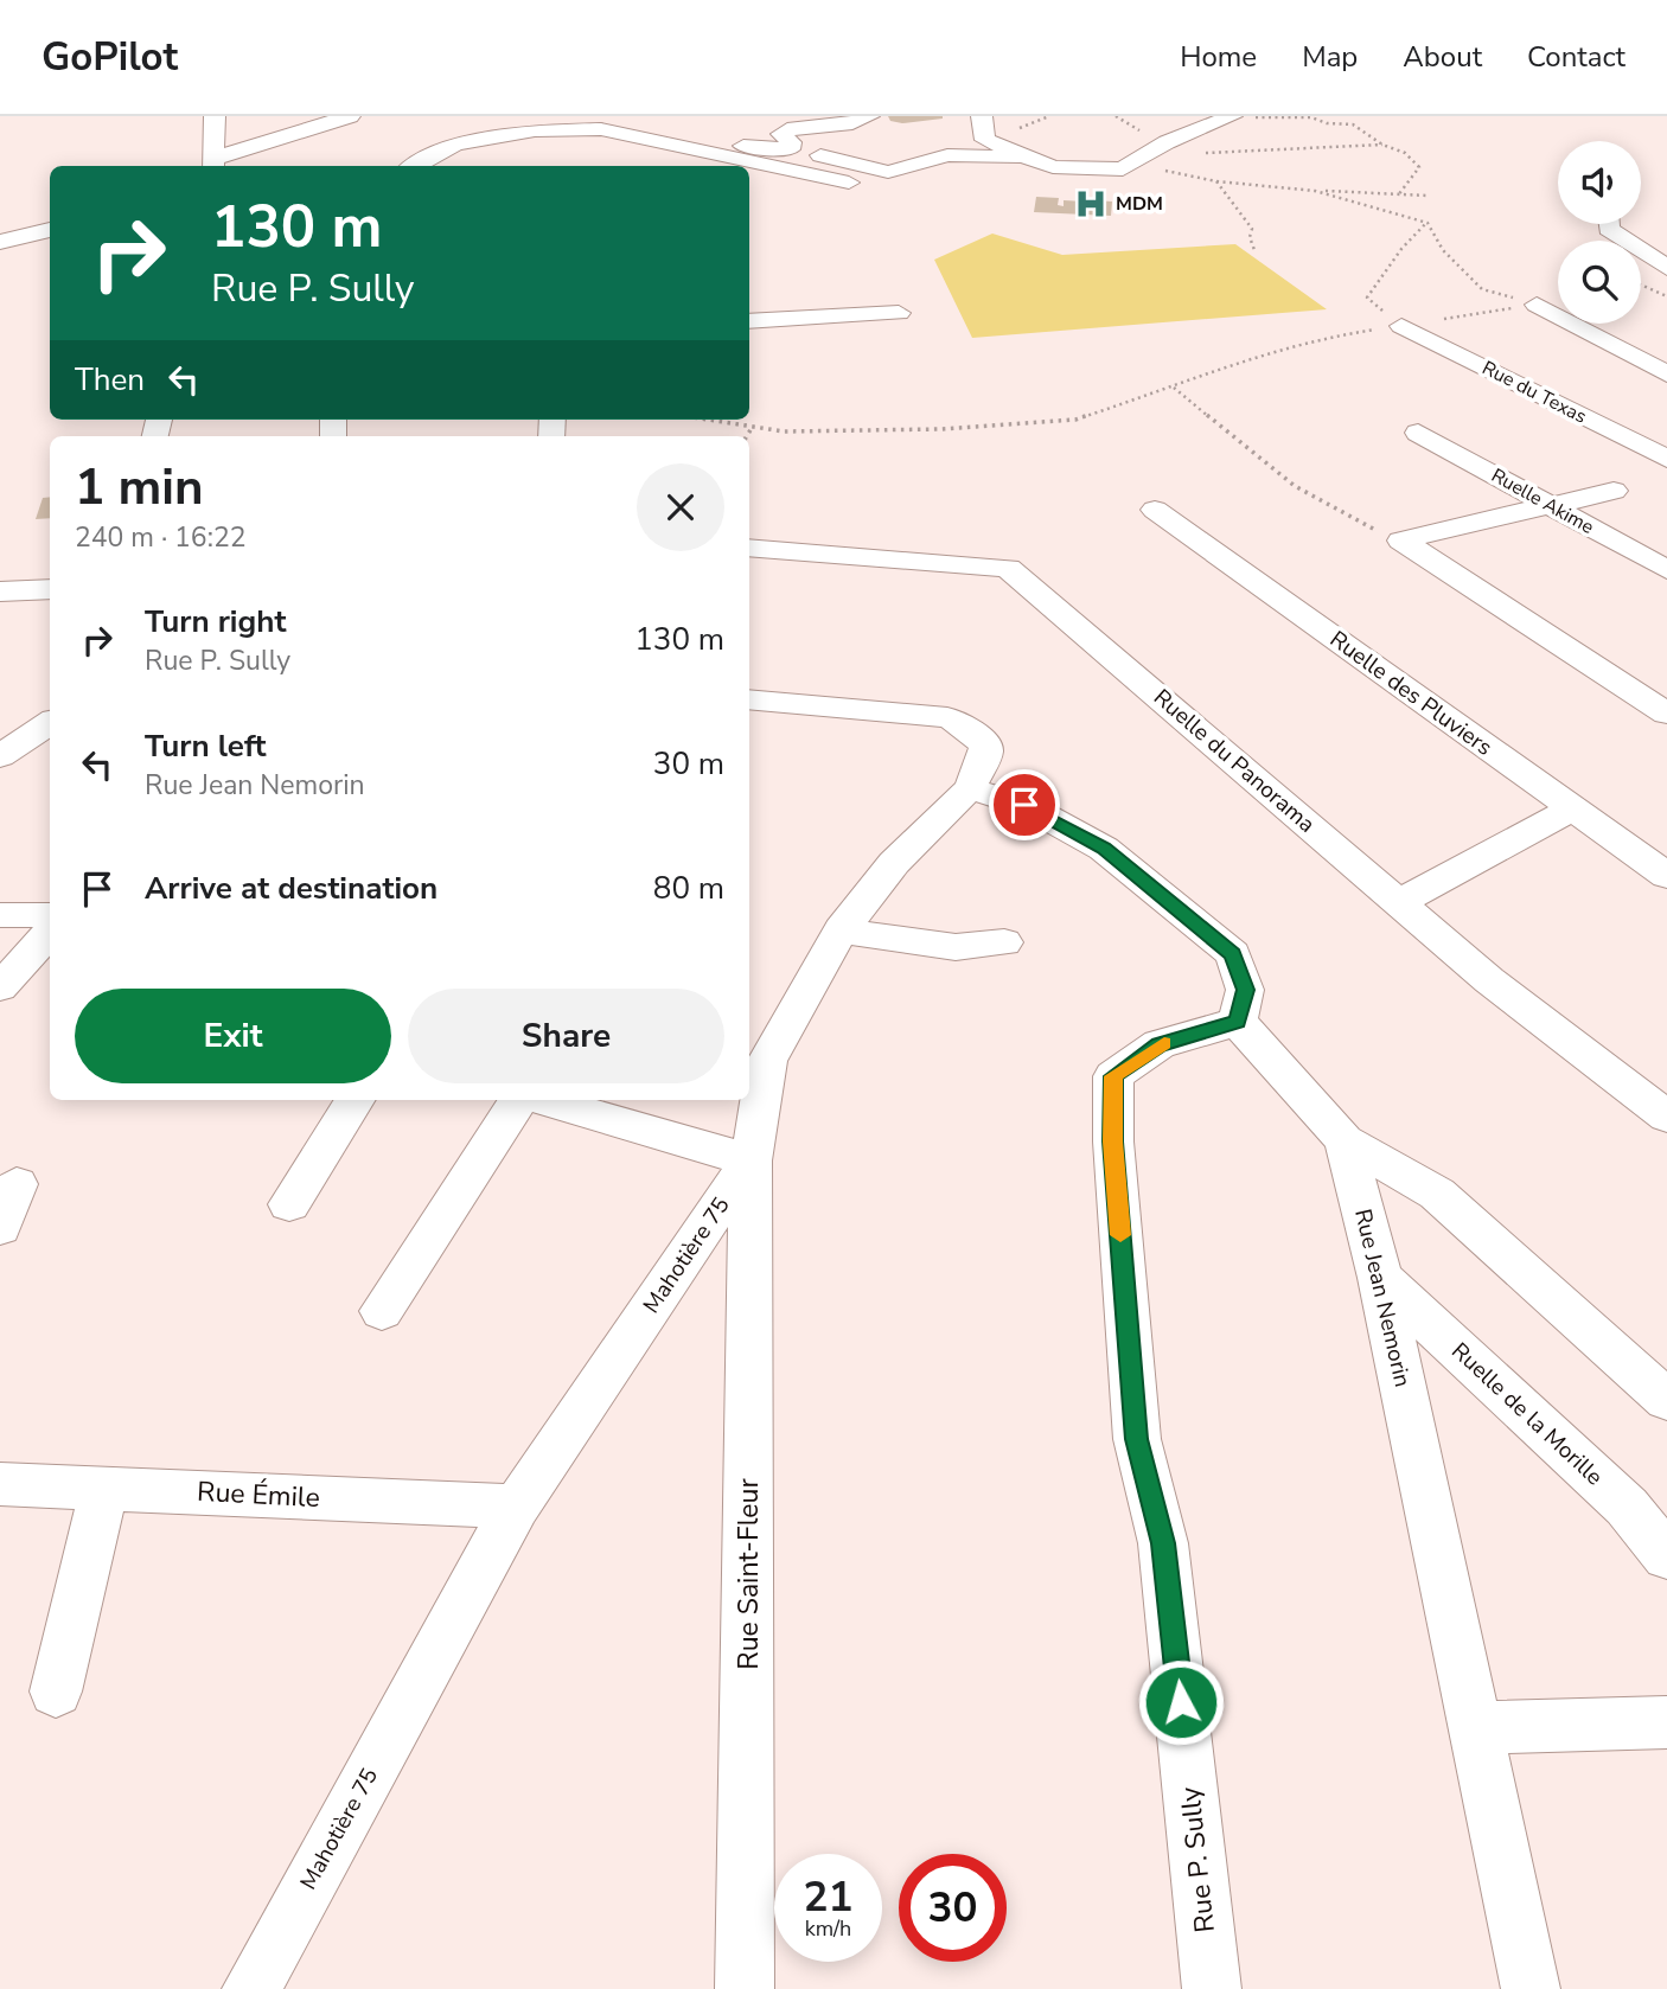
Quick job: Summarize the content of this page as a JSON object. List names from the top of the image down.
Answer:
{
  "streets": {
    "street": [
      "Rue du Texas",
      "Ruelle Akime",
      "Ruelle des Pluviers",
      "Ruelle du Panorama",
      "Mahotière 75",
      "Rue Jean Nemorin",
      "Ruelle de la Morille",
      "Rue Émile",
      "Rue Saint-Fleur",
      "Rue P. Sully"
    ]
  },
  "crossings": [
    ["Mahotière 75", "Rue Émile"],
    ["Mahotière 75", "Rue Saint-Fleur"],
    ["Rue Jean Nemorin", "Ruelle de la Morille"],
    ["Rue Jean Nemorin", "Rue P. Sully"]
  ],
  "places": {
    "hospital": ["MDM"]
  },
  "page": {
    "header": "GoPilot",
    "nav": [
      "Home",
      "Map",
      "About",
      "Contact"
    ],
    "turn": ["130 m", "Rue P. Sully"],
    "then": "Then",
    "heading": ["1 min", "240 m · 16:22"],
    "list": [
      {
        "name": "Turn right",
        "note": "Rue P. Sully",
        "value": "130 m"
      },
      {
        "name": "Turn left",
        "note": "Rue Jean Nemorin",
        "value": "30 m"
      },
      {
        "name": "Arrive at destination",
        "value": "80 m"
      }
    ],
    "buttons": ["Exit", "Share"],
    "speed": "21 km/h",
    "limit": "30"
  }
}
